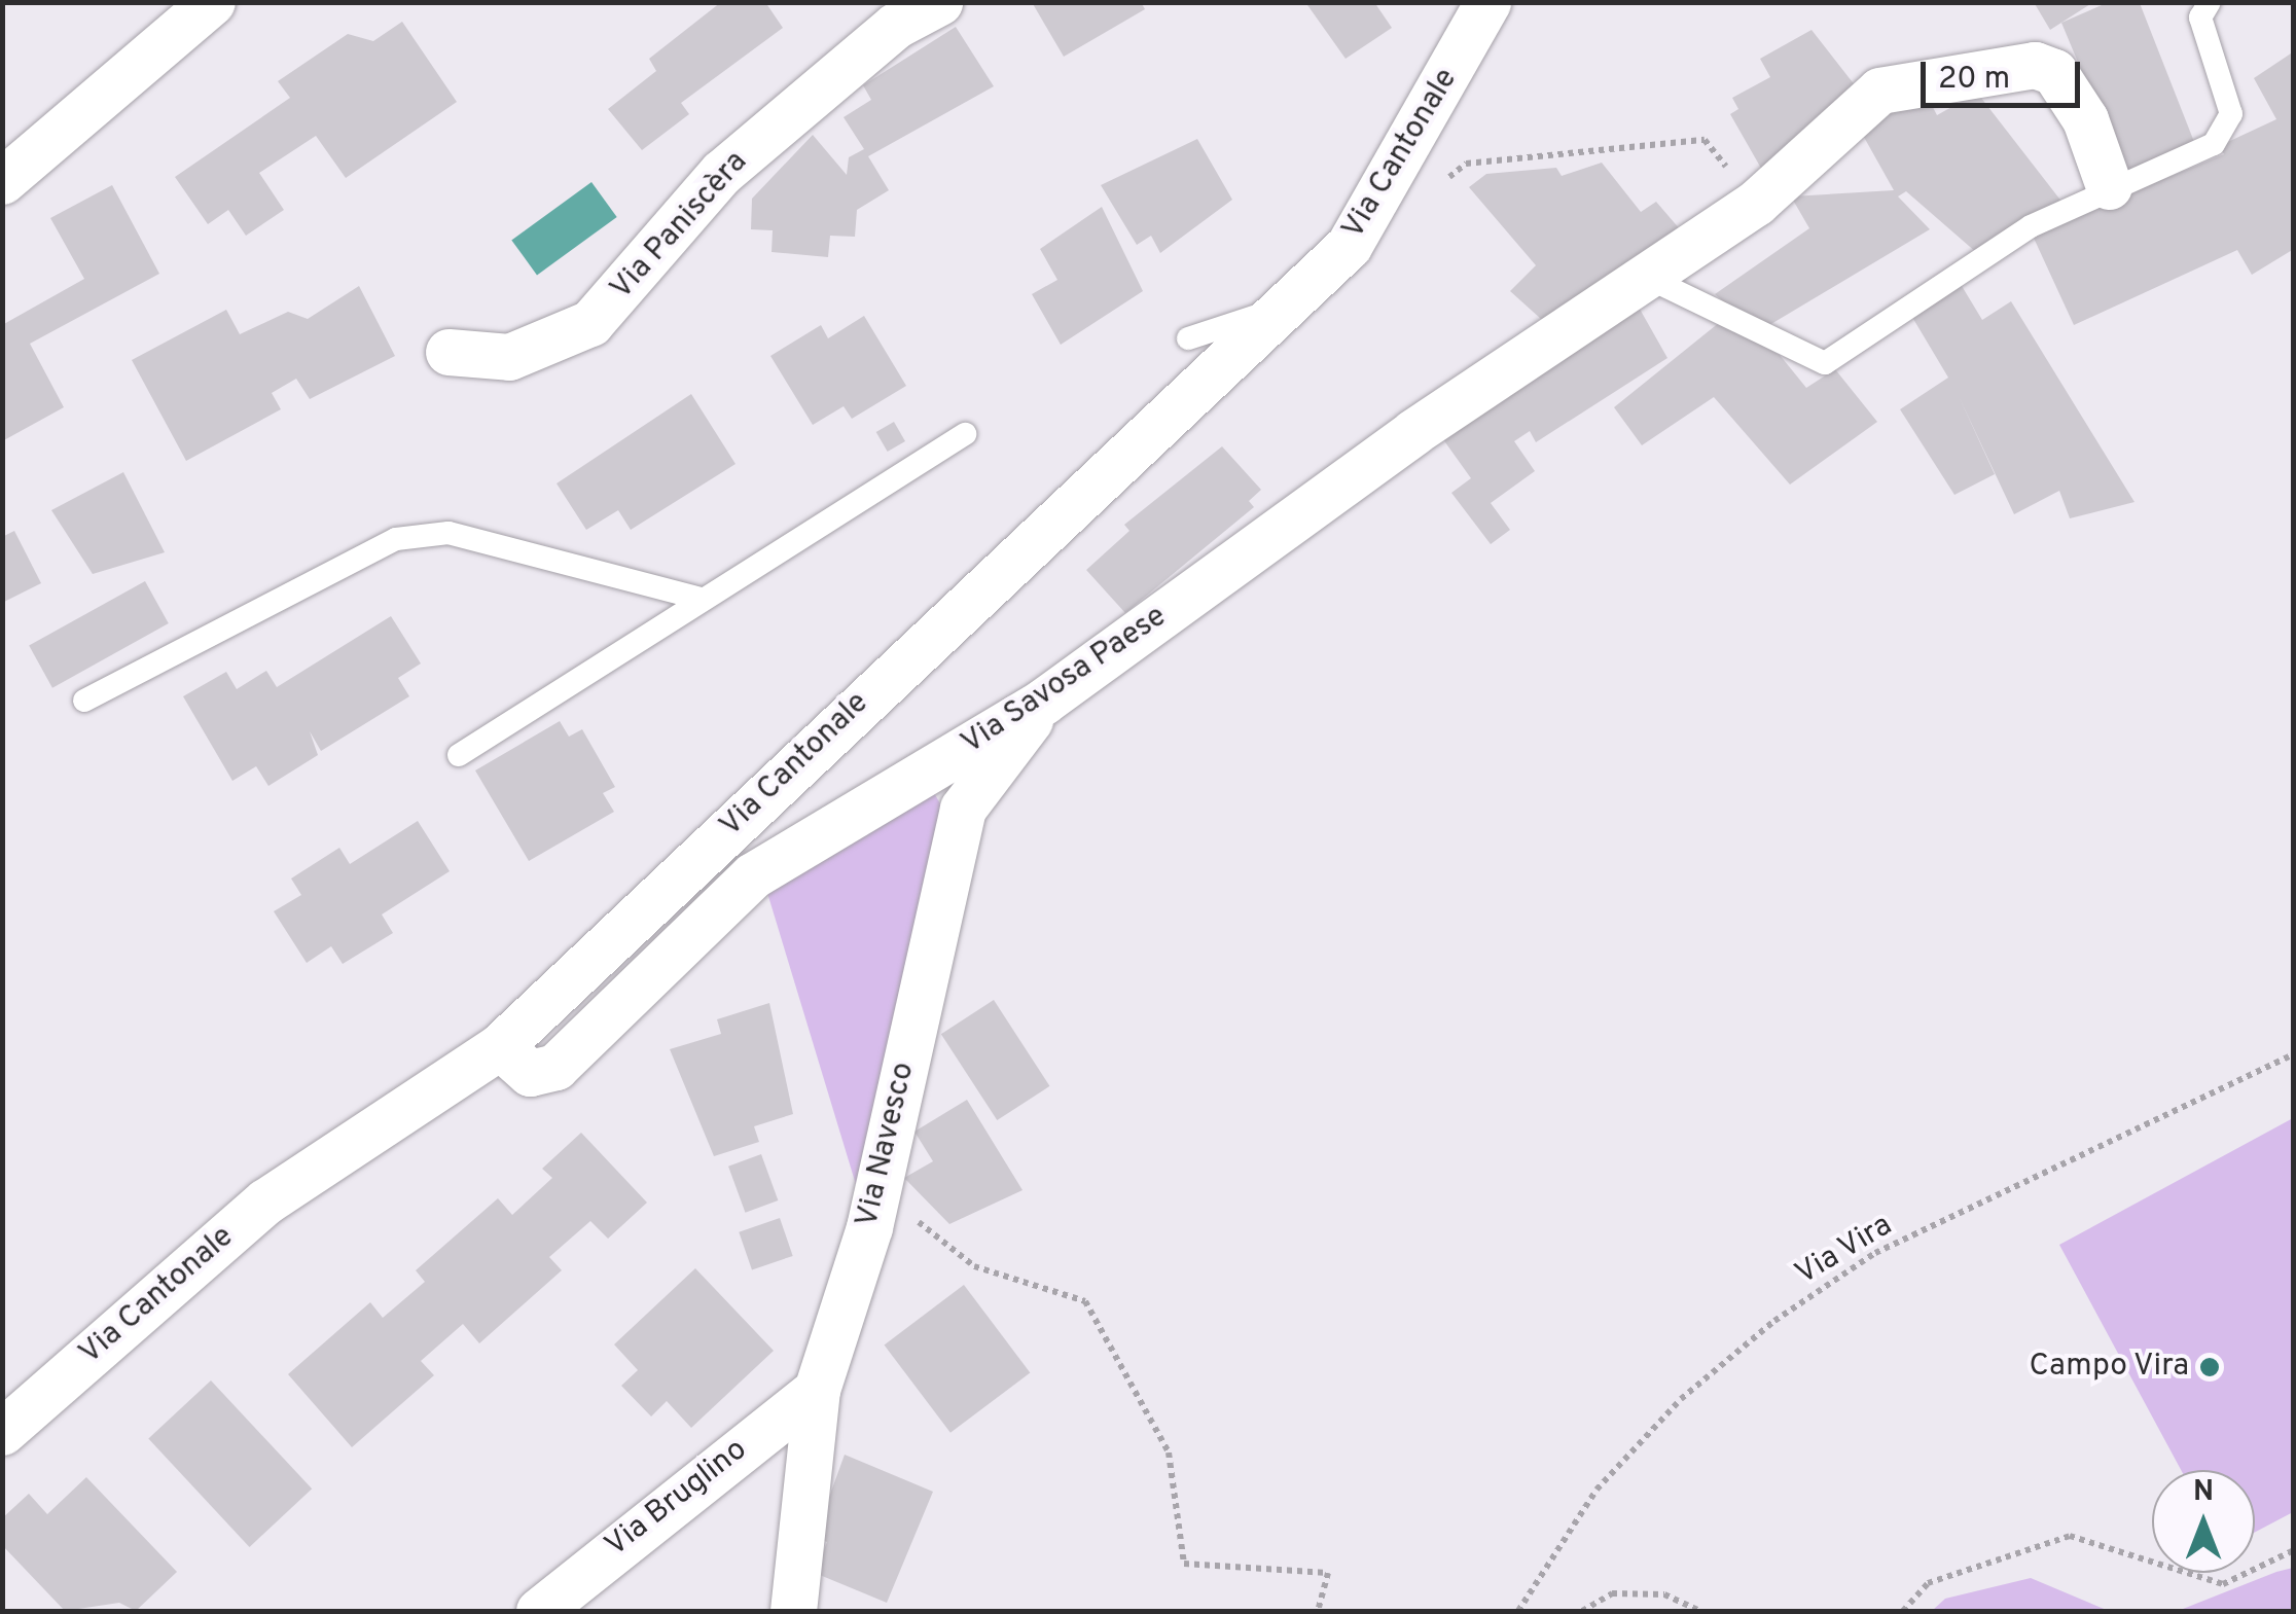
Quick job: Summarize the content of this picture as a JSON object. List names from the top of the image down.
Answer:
{
  "streets": {
    "street": [
      "Via Cantonale",
      "Via Paniscèra",
      "Via Savosa Paese",
      "Via Navesco",
      "Via Bruglino"
    ],
    "path": ["Via Vira"]
  },
  "crossings": [
    ["Via Cantonale", "Via Savosa Paese"],
    ["Via Savosa Paese", "Via Navesco"],
    ["Via Navesco", "Via Bruglino"]
  ],
  "places": ["Campo Vira"],
  "scale_bar": "20 m",
  "north": "top"
}
